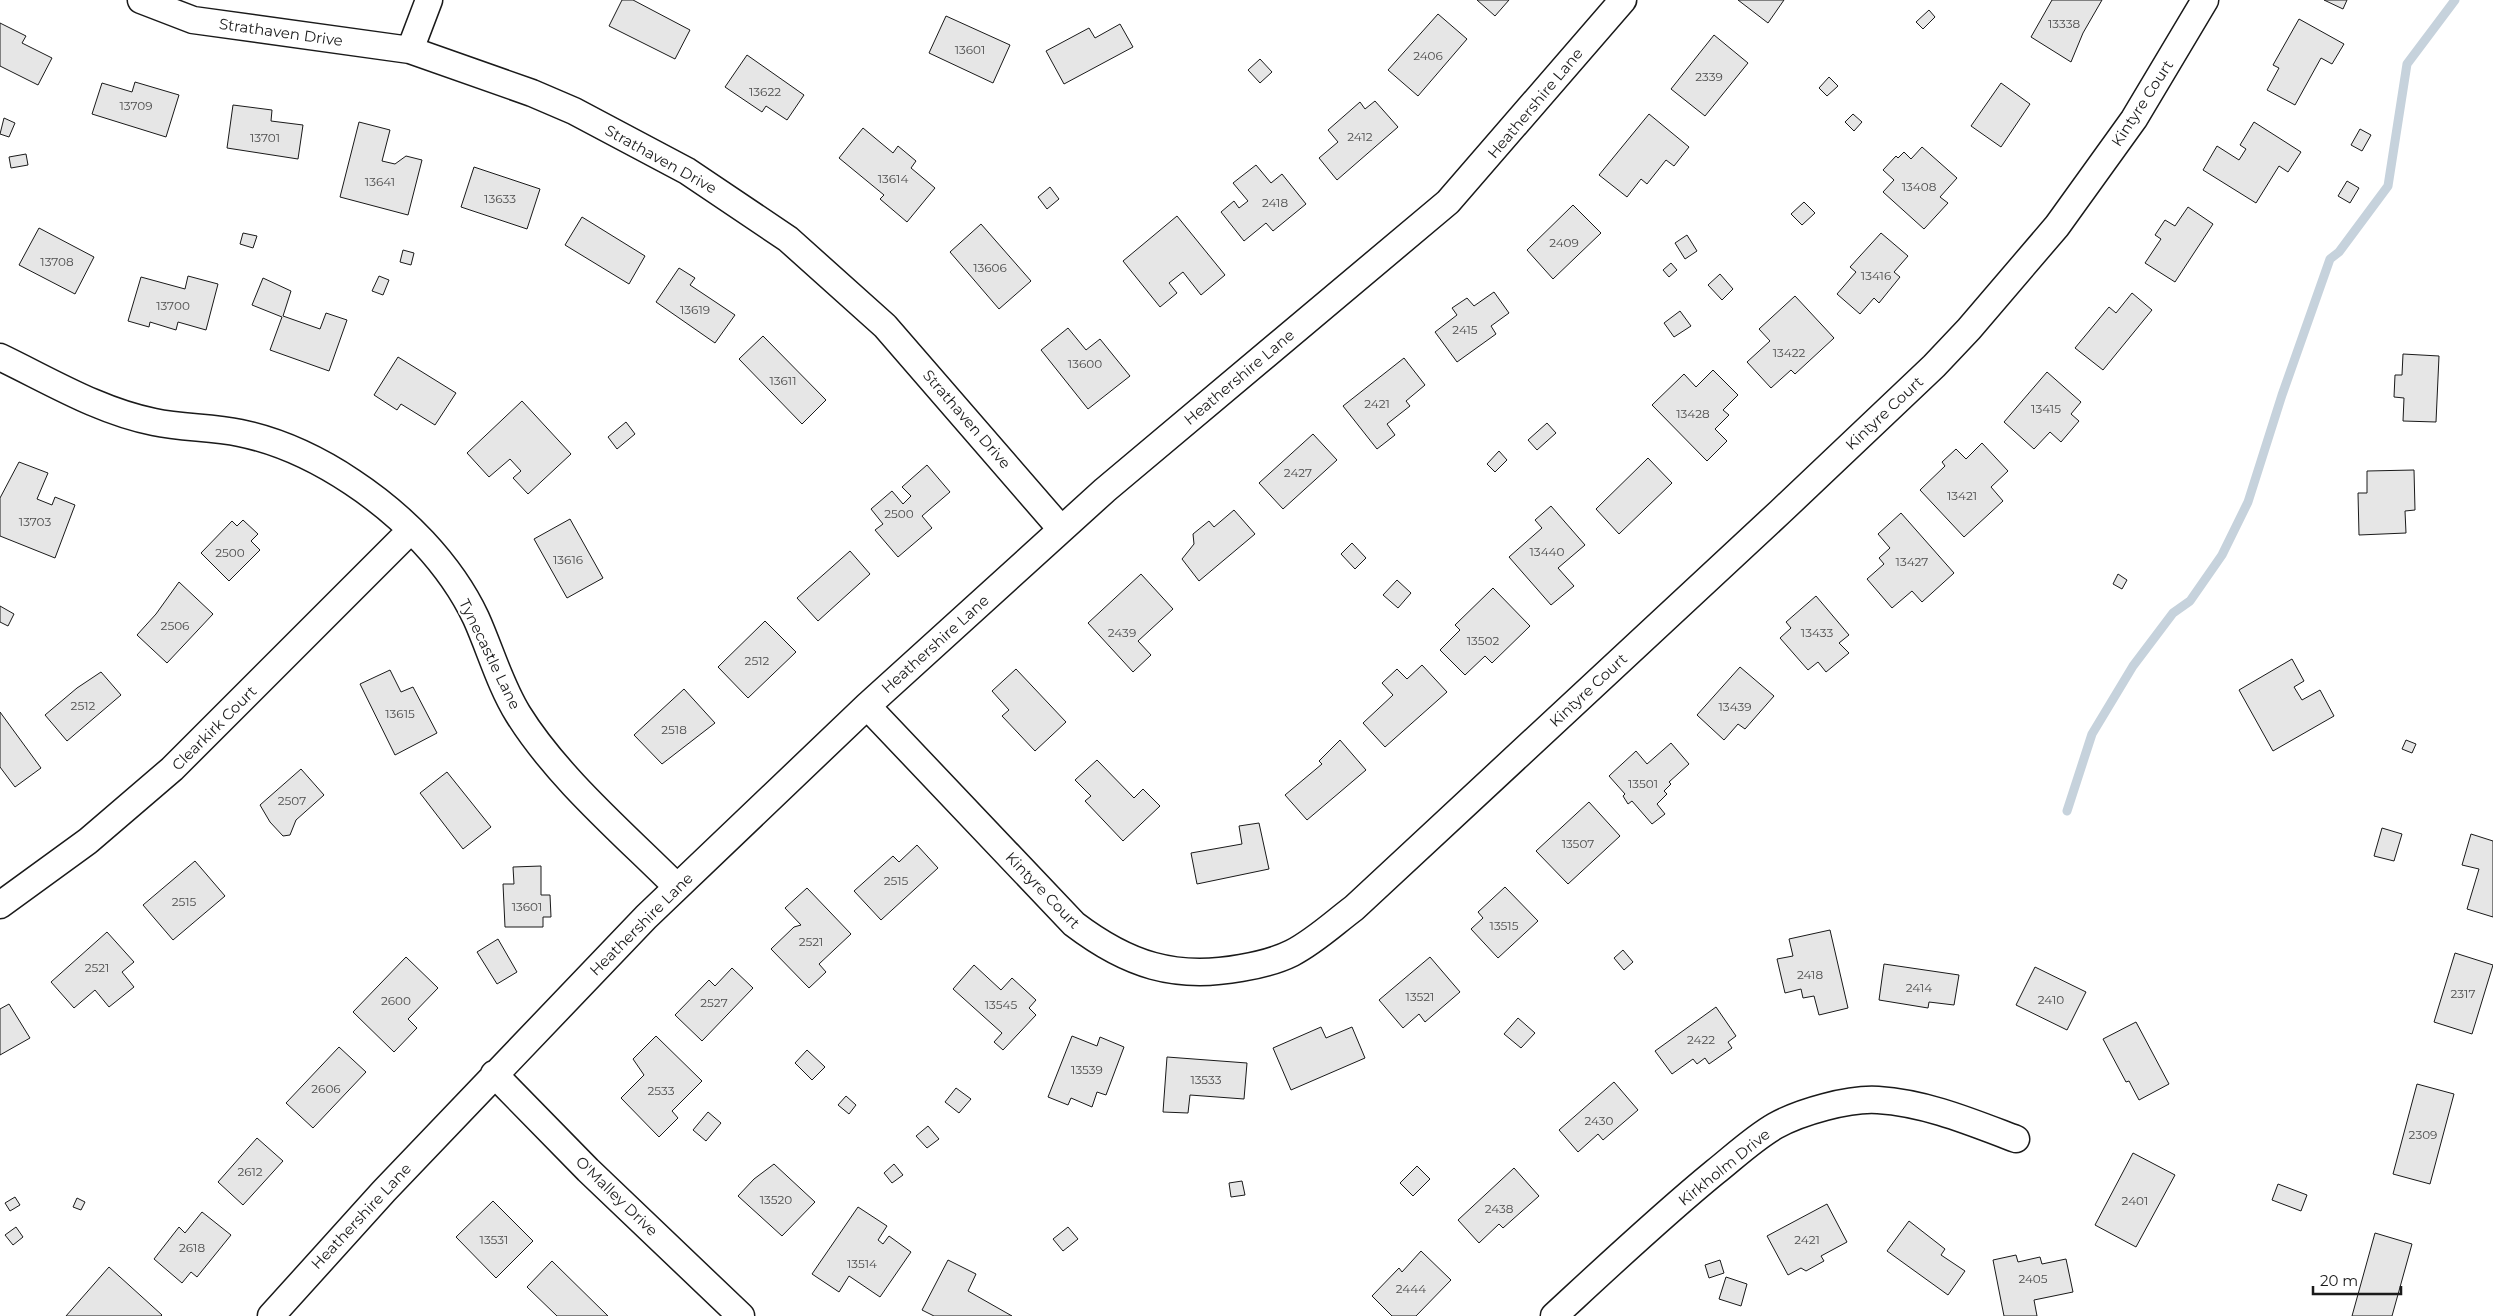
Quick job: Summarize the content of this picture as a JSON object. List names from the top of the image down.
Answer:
{
  "streets": {
    "street": [
      "Strathaven Drive",
      "Heathershire Lane",
      "Kintyre Court",
      "Tynecastle Lane",
      "Clearkirk Court",
      "Kirkholm Drive",
      "O'Malley Drive"
    ]
  },
  "crossings": [
    ["Strathaven Drive", "Heathershire Lane"],
    ["Heathershire Lane", "Kintyre Court"],
    ["Heathershire Lane", "Tynecastle Lane"],
    ["Heathershire Lane", "O'Malley Drive"],
    ["Tynecastle Lane", "Clearkirk Court"]
  ],
  "house_numbers": [
    "13338",
    "13601",
    "2406",
    "2339",
    "13622",
    "13709",
    "2412",
    "13701",
    "13614",
    "13641",
    "13408",
    "13633",
    "2418",
    "2409",
    "13708",
    "13606",
    "13416",
    "13700",
    "13619",
    "2415",
    "13422",
    "13600",
    "13611",
    "2421",
    "13415",
    "13428",
    "2427",
    "13421",
    "2500",
    "13703",
    "13440",
    "2500",
    "13616",
    "13427",
    "2506",
    "2439",
    "13433",
    "13502",
    "2512",
    "2512",
    "13439",
    "13615",
    "2518",
    "13501",
    "2507",
    "13507",
    "2515",
    "2515",
    "13601",
    "13515",
    "2521",
    "2521",
    "2418",
    "2414",
    "2317",
    "13521",
    "2410",
    "2600",
    "2527",
    "13545",
    "2422",
    "13539",
    "13533",
    "2606",
    "2533",
    "2430",
    "2309",
    "2612",
    "13520",
    "2401",
    "2438",
    "13531",
    "2421",
    "2618",
    "13514",
    "2405",
    "2444"
  ],
  "scale_bar": "20 m"
}
